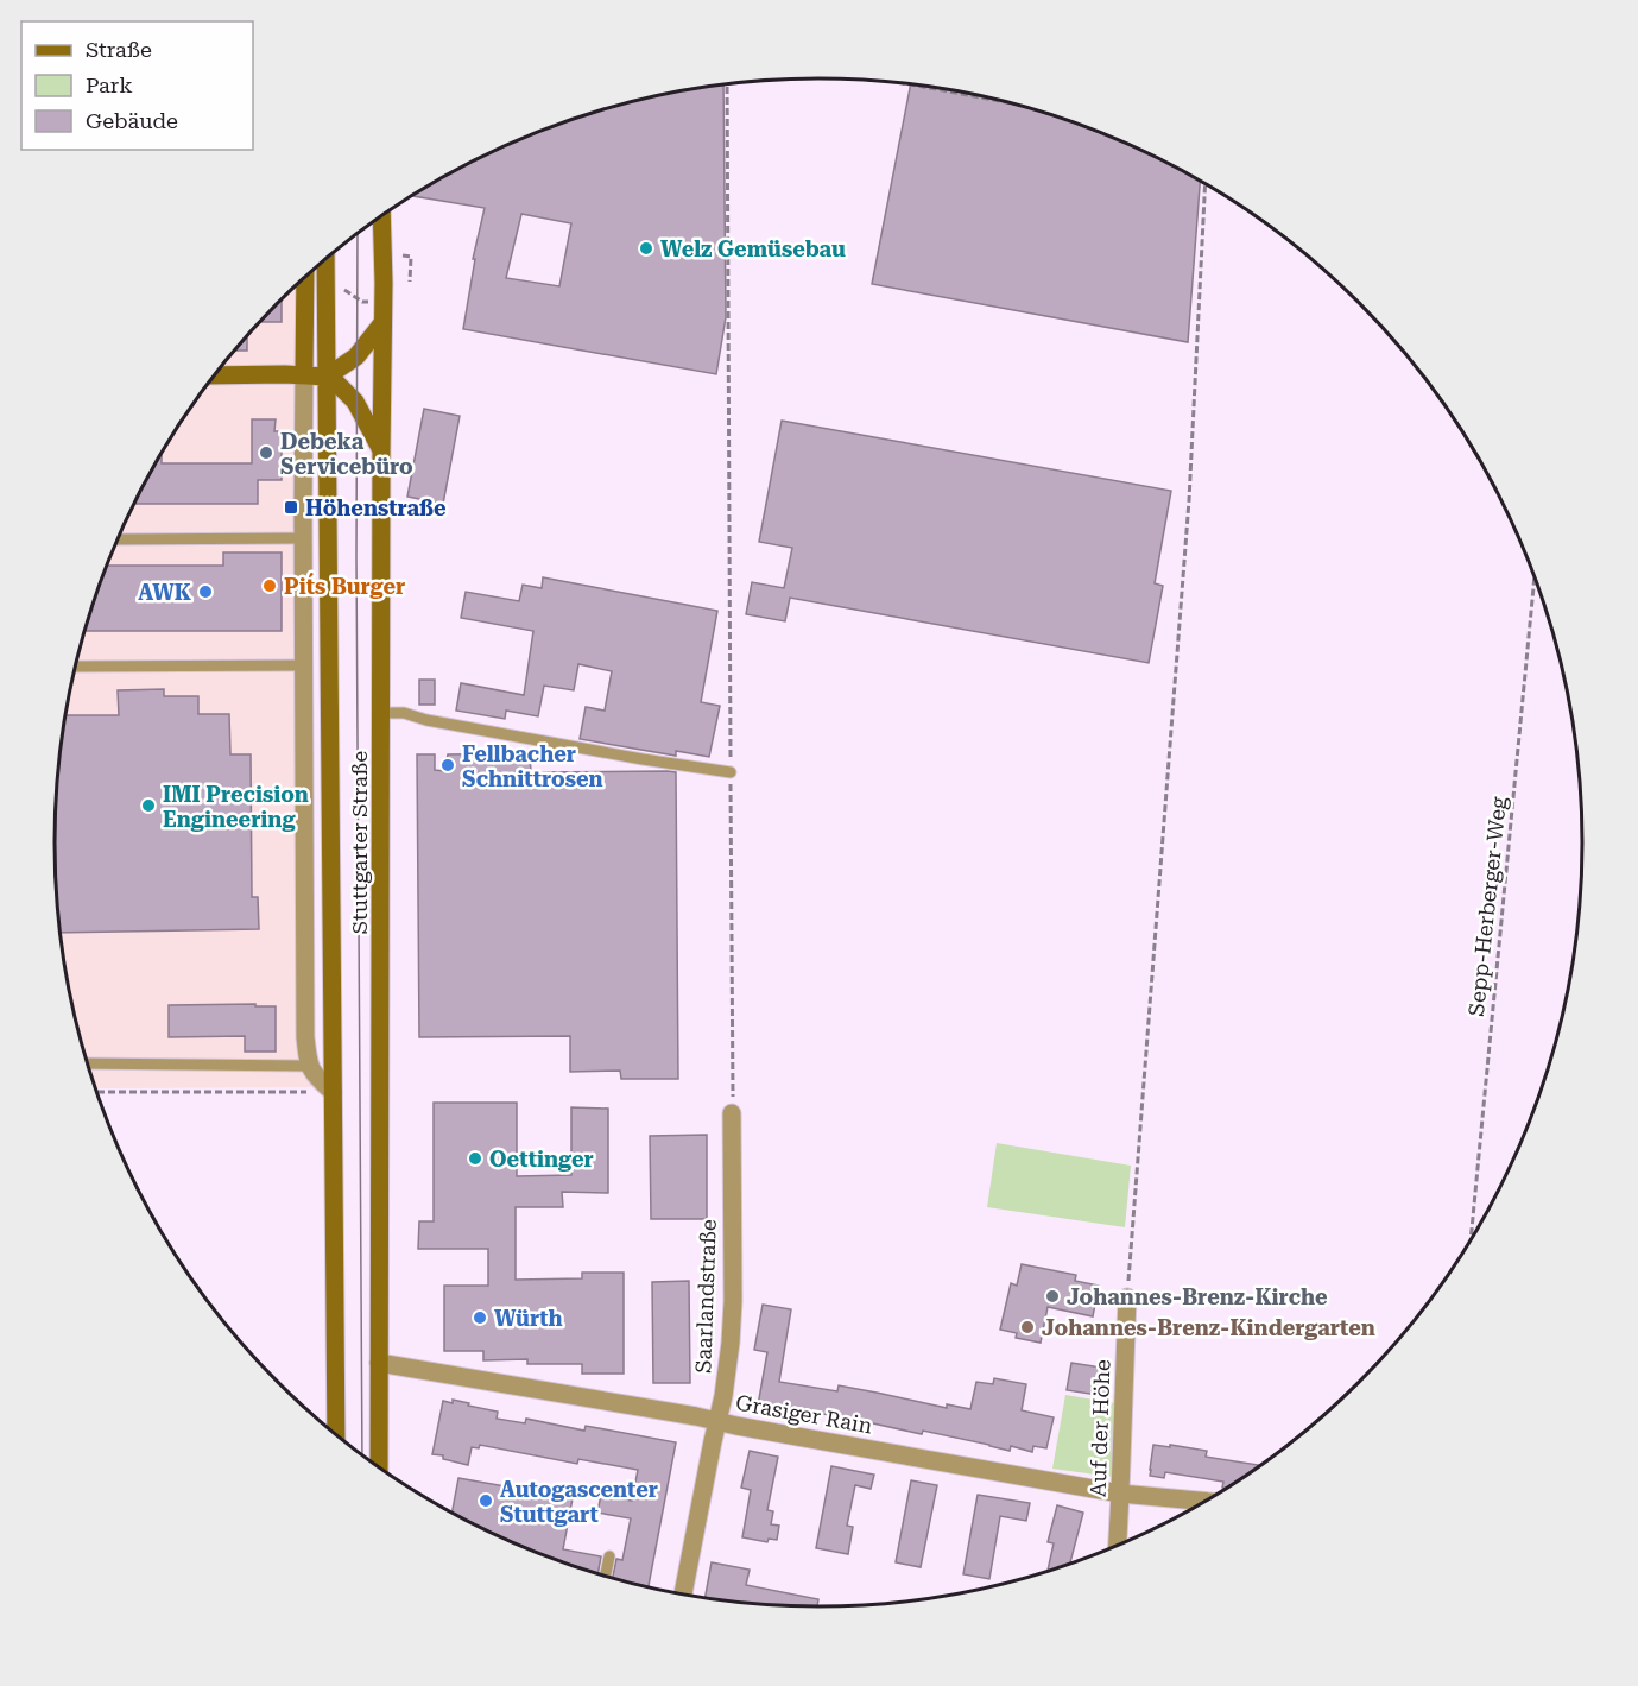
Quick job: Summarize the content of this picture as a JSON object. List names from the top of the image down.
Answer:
{
  "streets": {
    "main road": ["Stuttgarter Straße"],
    "street": ["Saarlandstraße", "Grasiger Rain", "Auf der Höhe"],
    "path": ["Sepp-Herberger-Weg"]
  },
  "crossings": [
    ["Stuttgarter Straße", "Grasiger Rain"],
    ["Saarlandstraße", "Grasiger Rain"],
    ["Grasiger Rain", "Auf der Höhe"]
  ],
  "places": {
    "other": [
      "Welz Gemüsebau",
      "Debeka Servicebüro",
      "Pit´s Burger",
      "AWK",
      "Fellbacher Schnittrosen",
      "IMI Precision Engineering",
      "Oettinger",
      "Johannes-Brenz-Kirche",
      "Würth",
      "Johannes-Brenz-Kindergarten",
      "Autogascenter Stuttgart"
    ],
    "transit": ["Höhenstraße"]
  },
  "legend": ["Straße", "Park", "Gebäude"]
}
